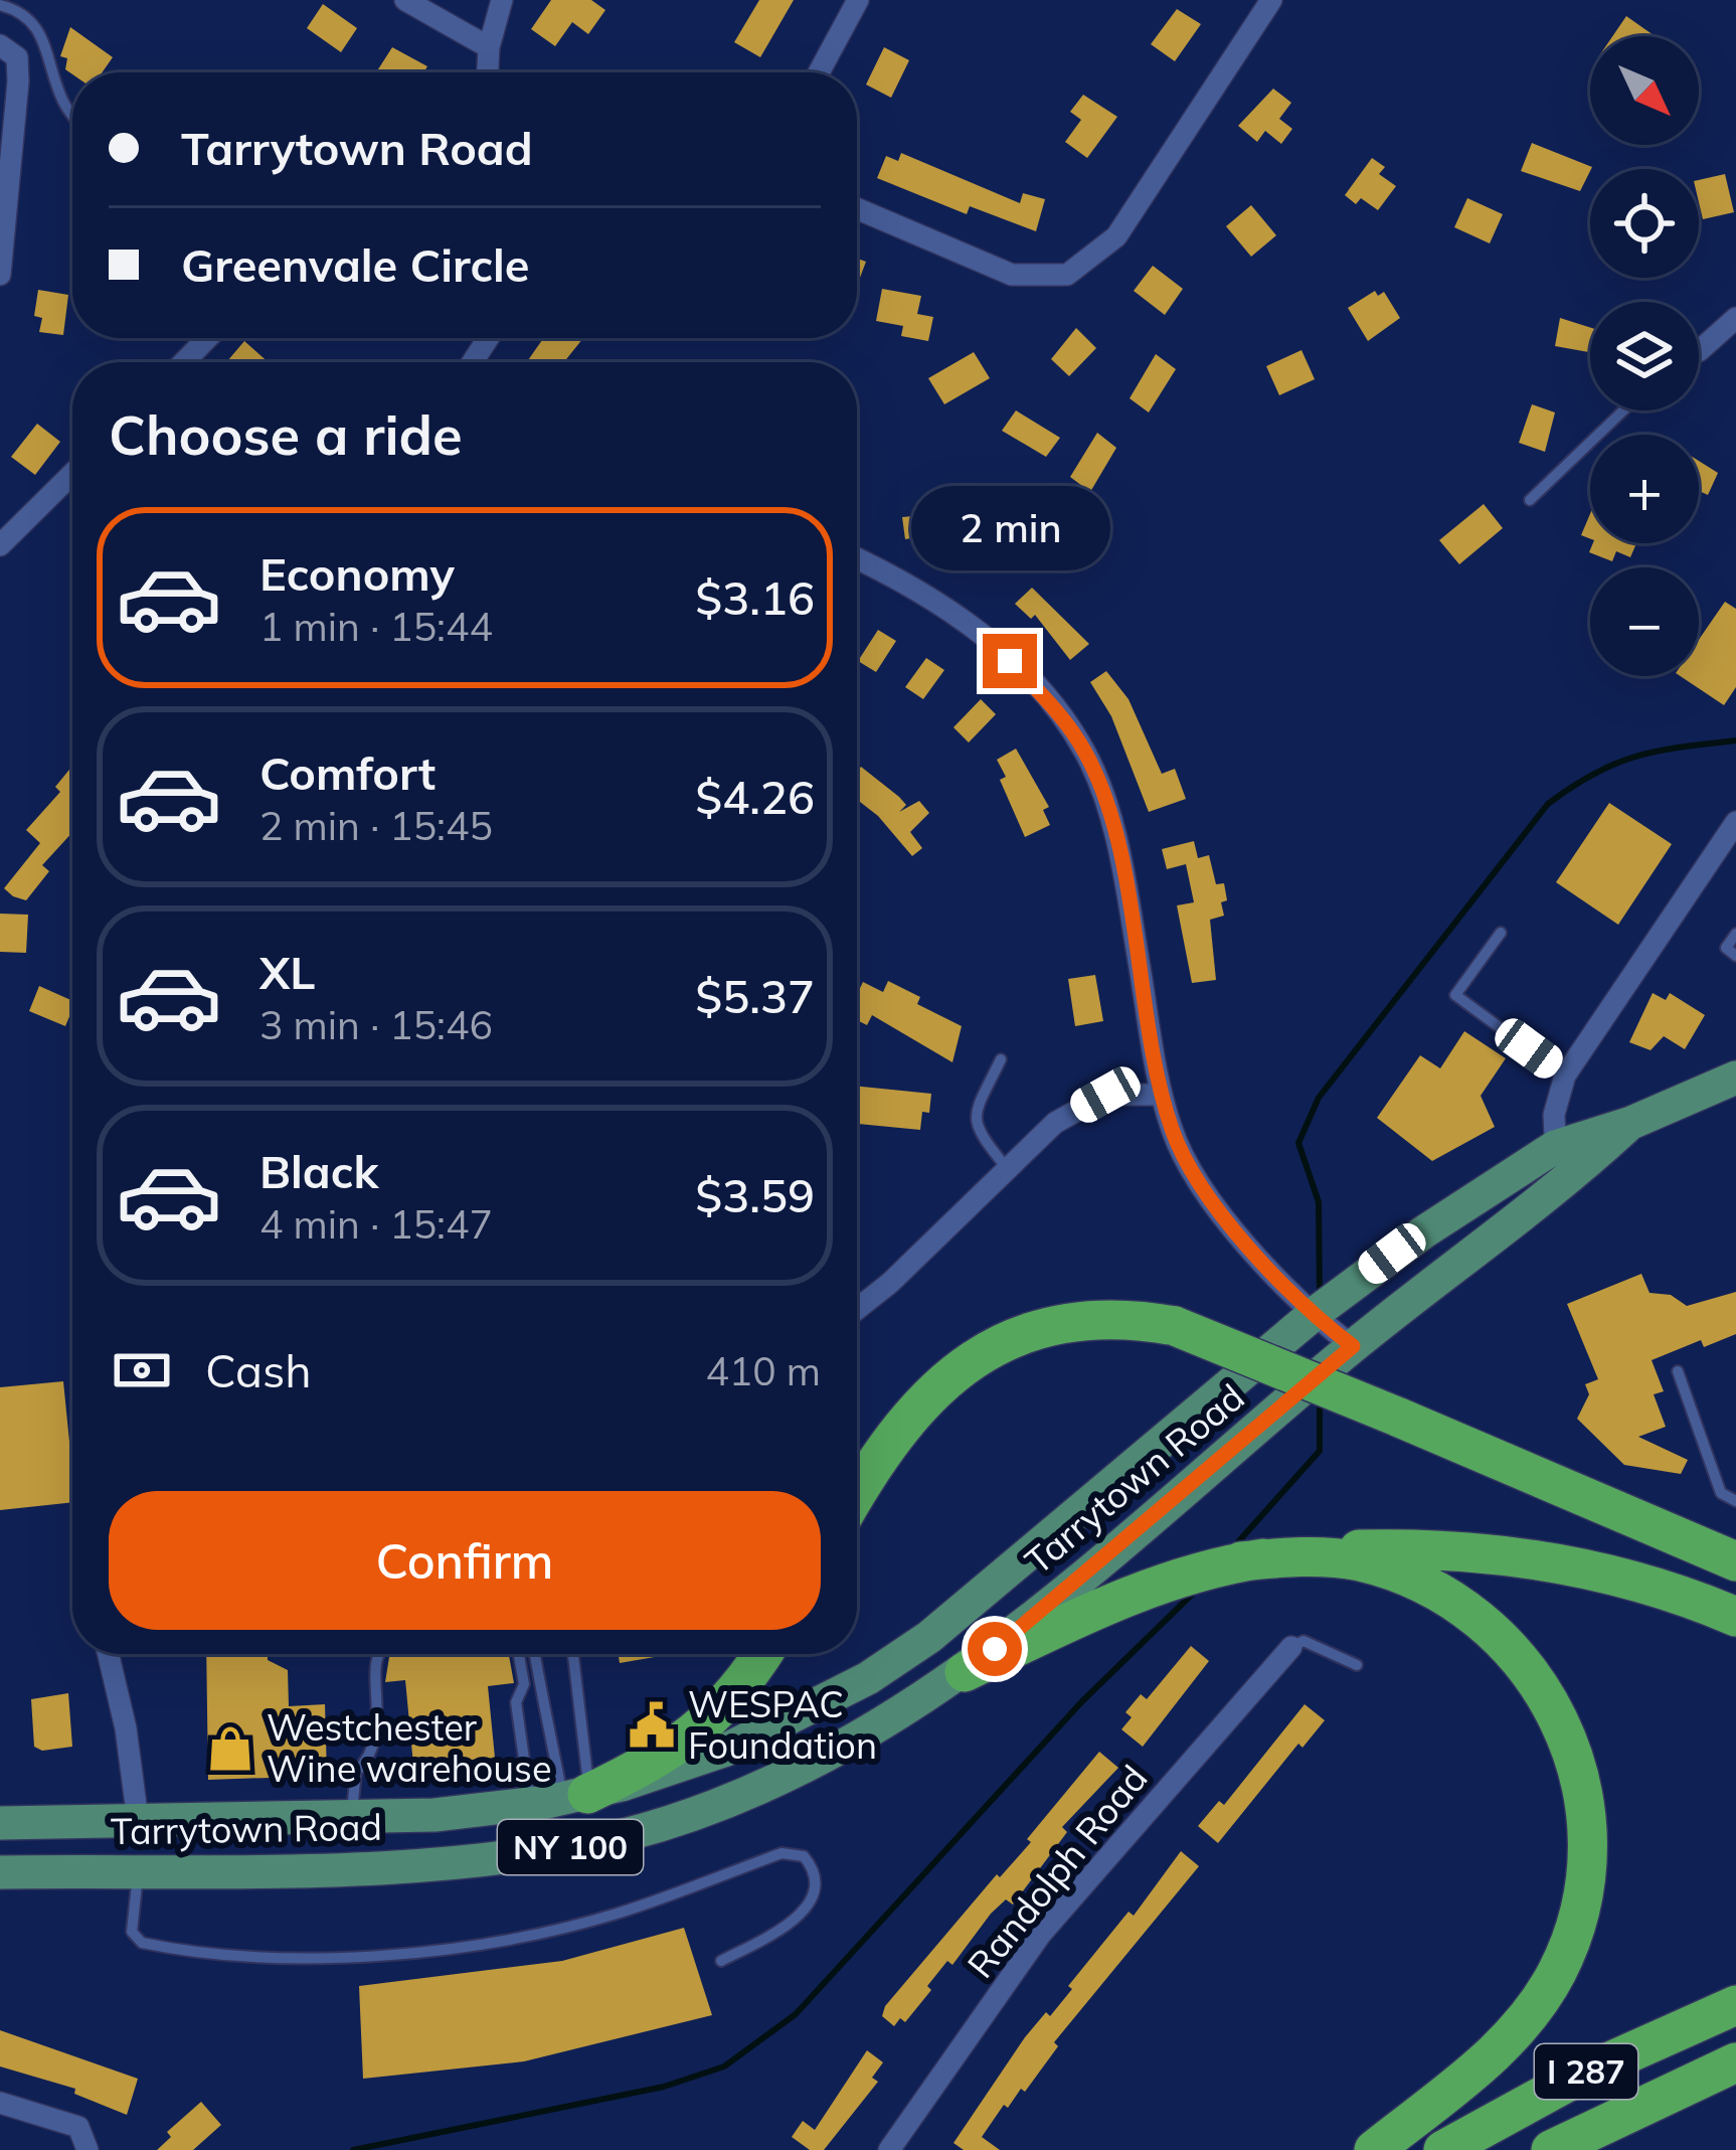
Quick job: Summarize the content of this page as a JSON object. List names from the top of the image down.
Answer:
{
  "streets": {
    "highway": ["I 287"],
    "main road": ["Tarrytown Road", "NY 100"],
    "street": ["Randolph Road"]
  },
  "places": {
    "public building": ["WESPAC Foundation"],
    "shop": ["Westchester Wine warehouse"]
  },
  "north": "bottom right",
  "page": {
    "map_buttons": ["+", "−"],
    "banner": ["Tarrytown Road", "Greenvale Circle"],
    "heading": "Choose a ride",
    "bubble": "2 min",
    "list": [
      {
        "name": "Economy",
        "note": "1 min · 15:44",
        "value": "$3.16"
      },
      {
        "name": "Comfort",
        "note": "2 min · 15:45",
        "value": "$4.26"
      },
      {
        "name": "XL",
        "note": "3 min · 15:46",
        "value": "$5.37"
      },
      {
        "name": "Black",
        "note": "4 min · 15:47",
        "value": "$3.59"
      }
    ],
    "pay": ["Cash", "410 m"],
    "buttons": "Confirm"
  }
}
